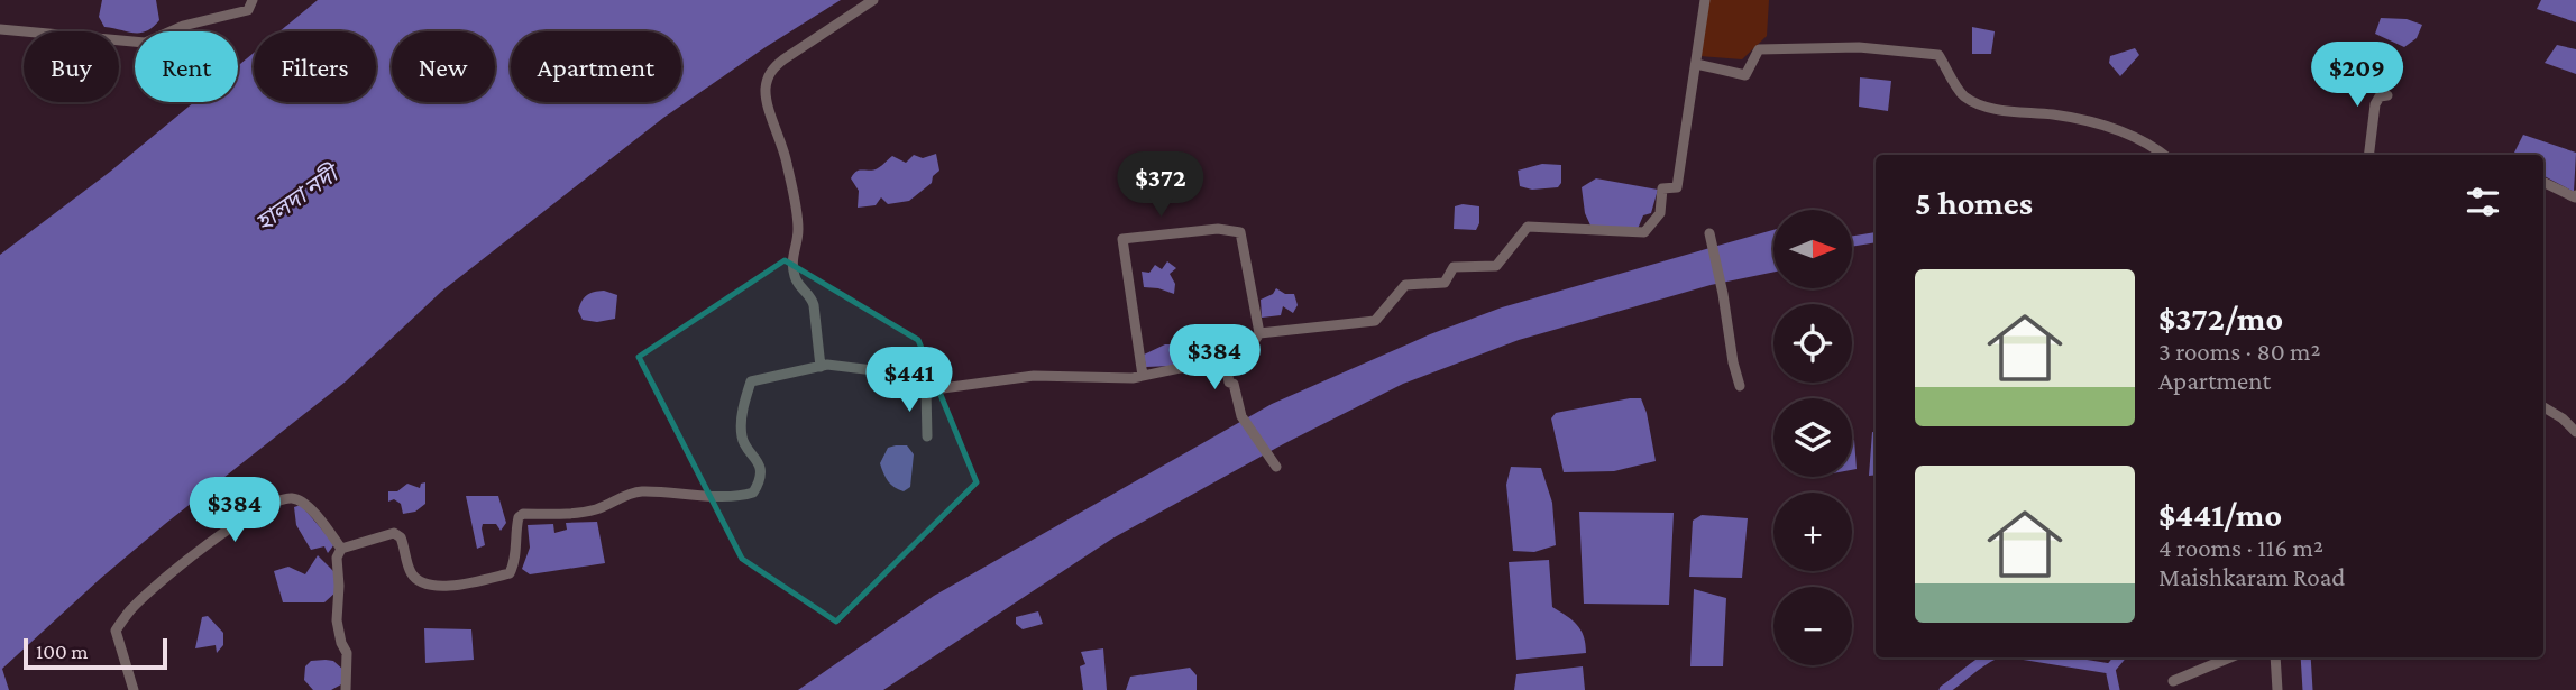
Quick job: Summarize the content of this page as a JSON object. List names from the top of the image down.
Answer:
{
  "water": ["হালদা নদী"],
  "scale_bar": "100 m",
  "north": "right",
  "page": {
    "chip": [
      "Buy",
      "Rent",
      "Filters",
      "New",
      "Apartment"
    ],
    "price": [
      "$209",
      "$372",
      "$384",
      "$441",
      "$384"
    ],
    "heading": "5 homes",
    "map_buttons": ["+", "−"],
    "list": [
      {
        "name": "$372/mo",
        "note": "3 rooms · 80 m² · Apartment"
      },
      {
        "name": "$441/mo",
        "note": "4 rooms · 116 m² · Maishkaram Road"
      }
    ],
    "scale": "100 m"
  }
}
